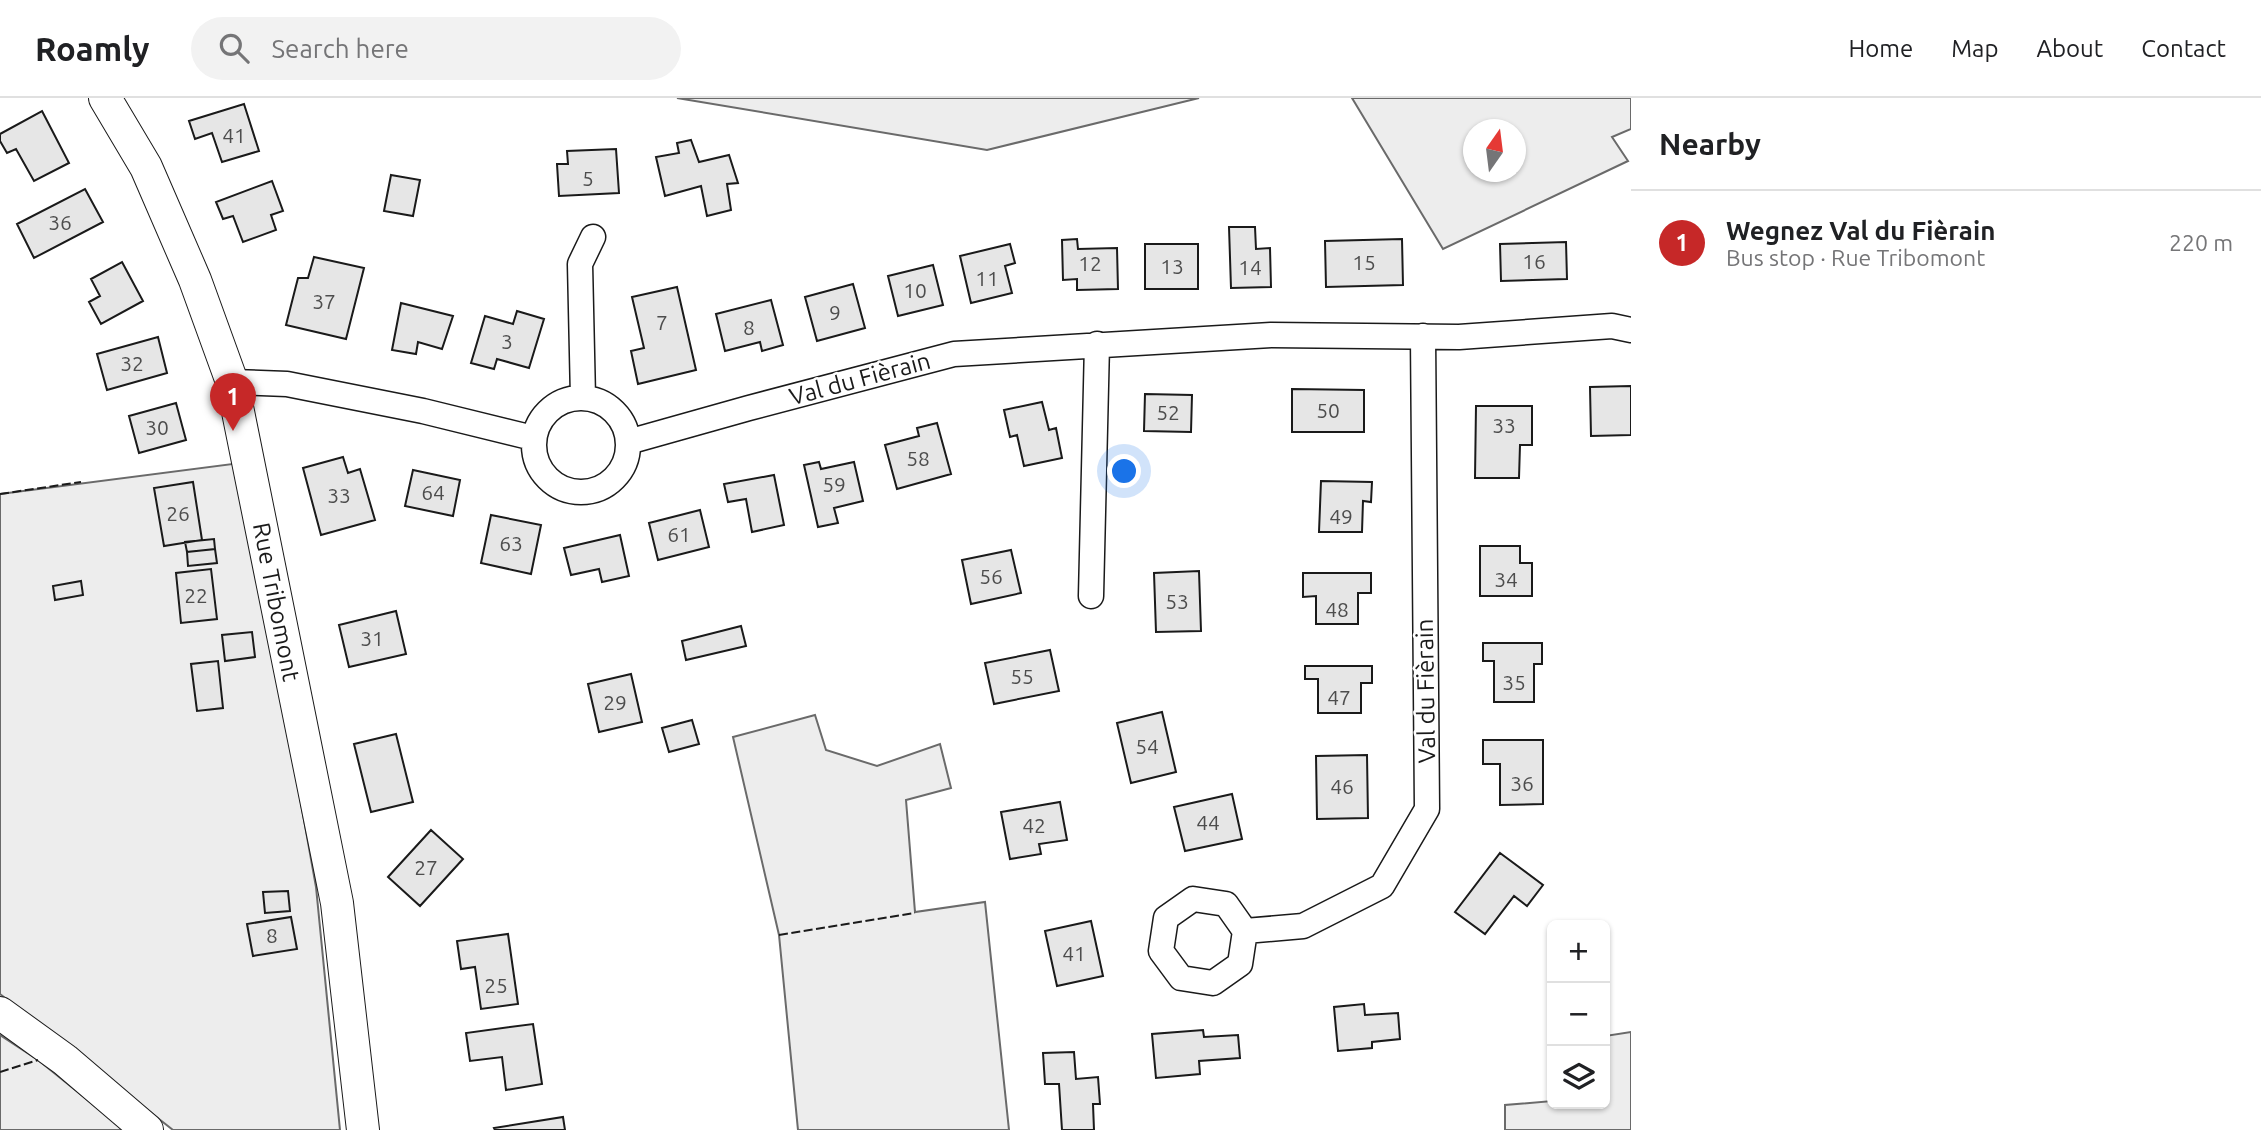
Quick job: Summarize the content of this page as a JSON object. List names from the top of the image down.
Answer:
{
  "streets": {
    "street": ["Val du Fièrain", "Rue Tribomont"]
  },
  "house_numbers": [
    "41",
    "5",
    "36",
    "16",
    "15",
    "12",
    "13",
    "14",
    "11",
    "10",
    "37",
    "9",
    "7",
    "8",
    "3",
    "32",
    "50",
    "52",
    "33",
    "30",
    "58",
    "59",
    "64",
    "33",
    "26",
    "49",
    "61",
    "63",
    "56",
    "34",
    "22",
    "53",
    "48",
    "31",
    "55",
    "35",
    "47",
    "29",
    "54",
    "36",
    "46",
    "44",
    "42",
    "27",
    "8",
    "41",
    "25"
  ],
  "north": "top",
  "page": {
    "header": "Roamly",
    "search": "Search here",
    "nav": [
      "Home",
      "Map",
      "About",
      "Contact"
    ],
    "heading": "Nearby",
    "list": [
      {
        "mark": "1",
        "name": "Wegnez Val du Fièrain",
        "note": "Bus stop · Rue Tribomont",
        "value": "220 m"
      }
    ],
    "pins": "1",
    "map_buttons": ["+", "−"]
  }
}
